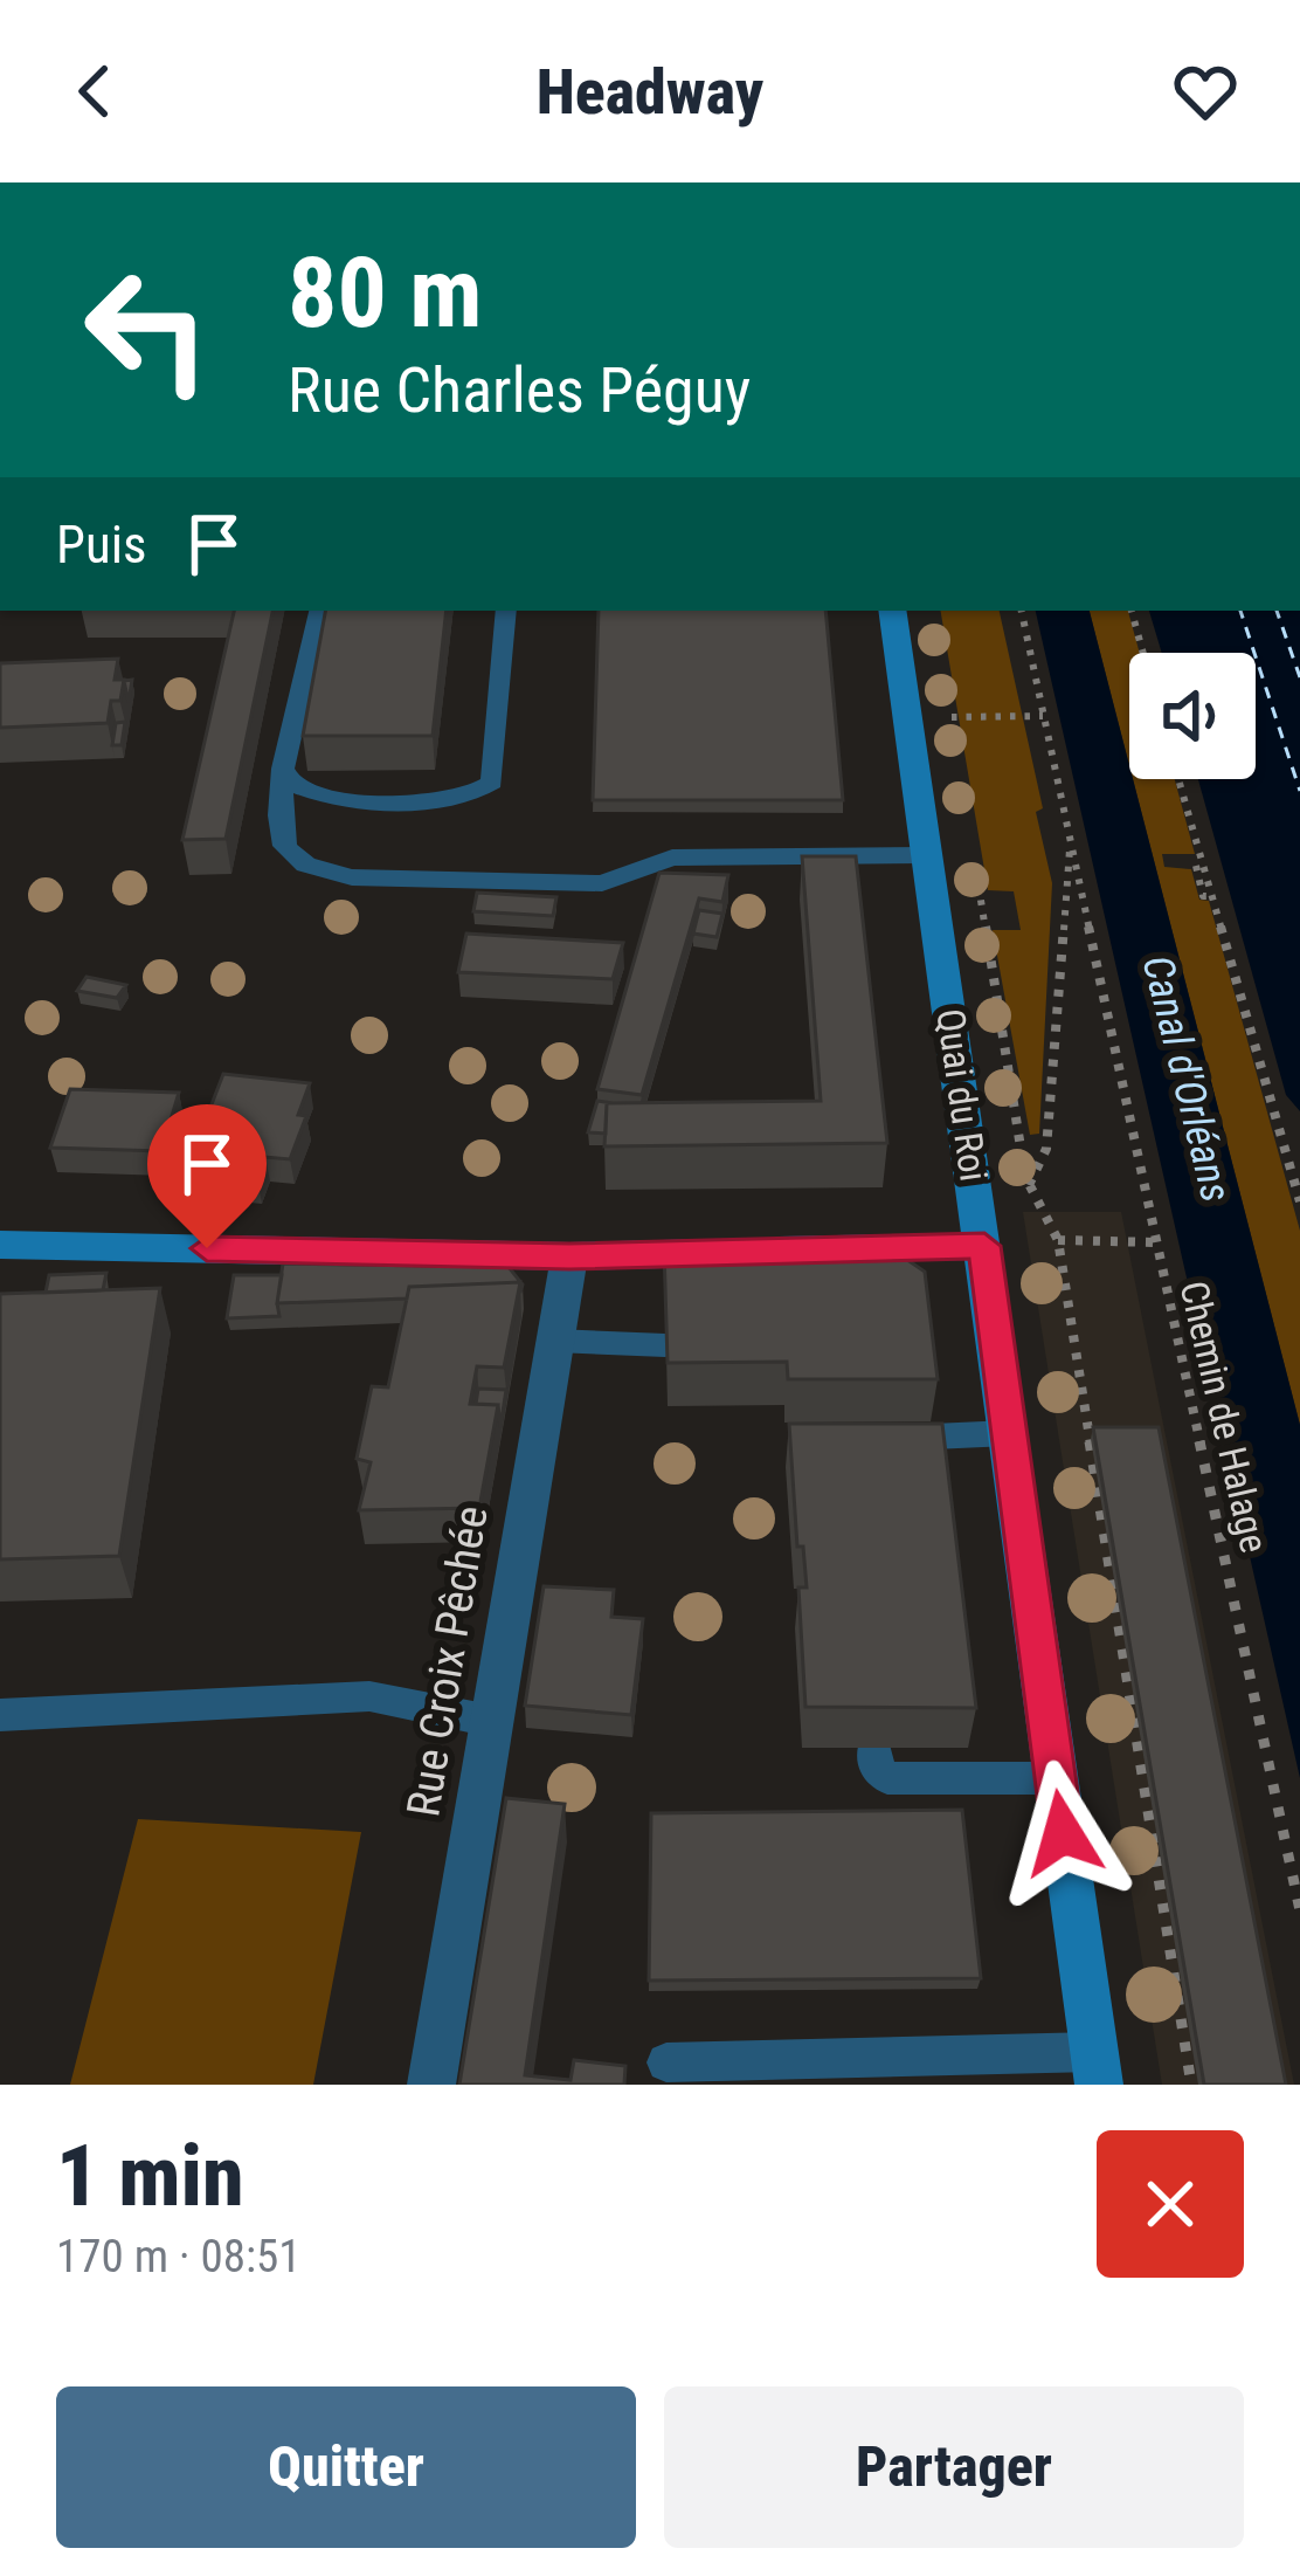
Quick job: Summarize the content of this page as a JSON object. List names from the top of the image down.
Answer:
{
  "streets": {
    "street": ["Quai du Roi", "Rue Croix Pêchée"],
    "path": ["Chemin de Halage"]
  },
  "water": ["Canal d'Orléans"],
  "page": {
    "header": "Headway",
    "turn": ["80 m", "Rue Charles Péguy"],
    "then": "Puis",
    "heading": ["1 min", "170 m · 08:51"],
    "buttons": ["Quitter", "Partager"]
  }
}
